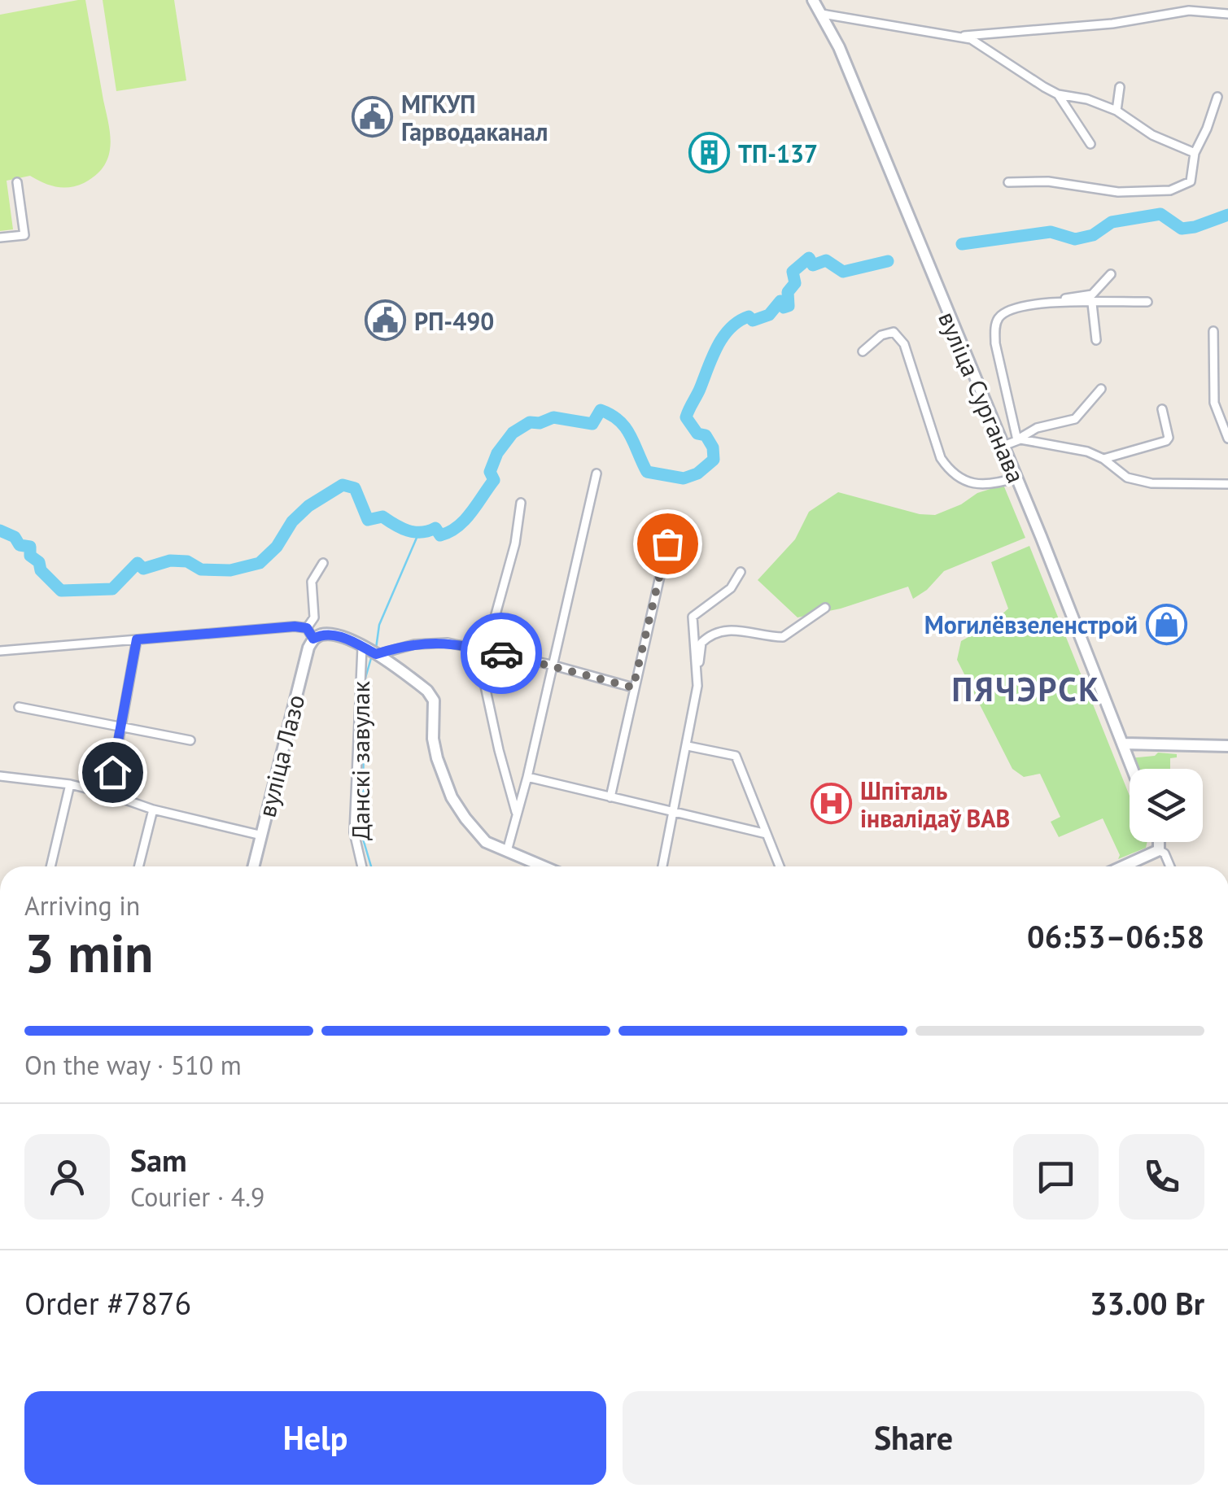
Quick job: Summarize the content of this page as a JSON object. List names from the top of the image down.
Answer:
{
  "streets": {
    "main road": ["вуліца Сурганава", "вуліца Лазо"],
    "street": ["Данскі завулак"]
  },
  "districts": ["ПЯЧЭРСК"],
  "places": {
    "public building": ["МГКУП Гарводаканал", "РП-490"],
    "building": ["ТП-137"],
    "shop": ["Могилёвзеленстрой"],
    "hospital": ["Шпіталь інвалідаў ВАВ"]
  },
  "page": {
    "heading": ["3 min", "Arriving in", "06:53–06:58"],
    "panel": [
      "Sam",
      "Courier · 4.9",
      "Order #7876",
      "33.00 Br"
    ],
    "bar": "On the way · 510 m",
    "buttons": ["Help", "Share"]
  }
}
